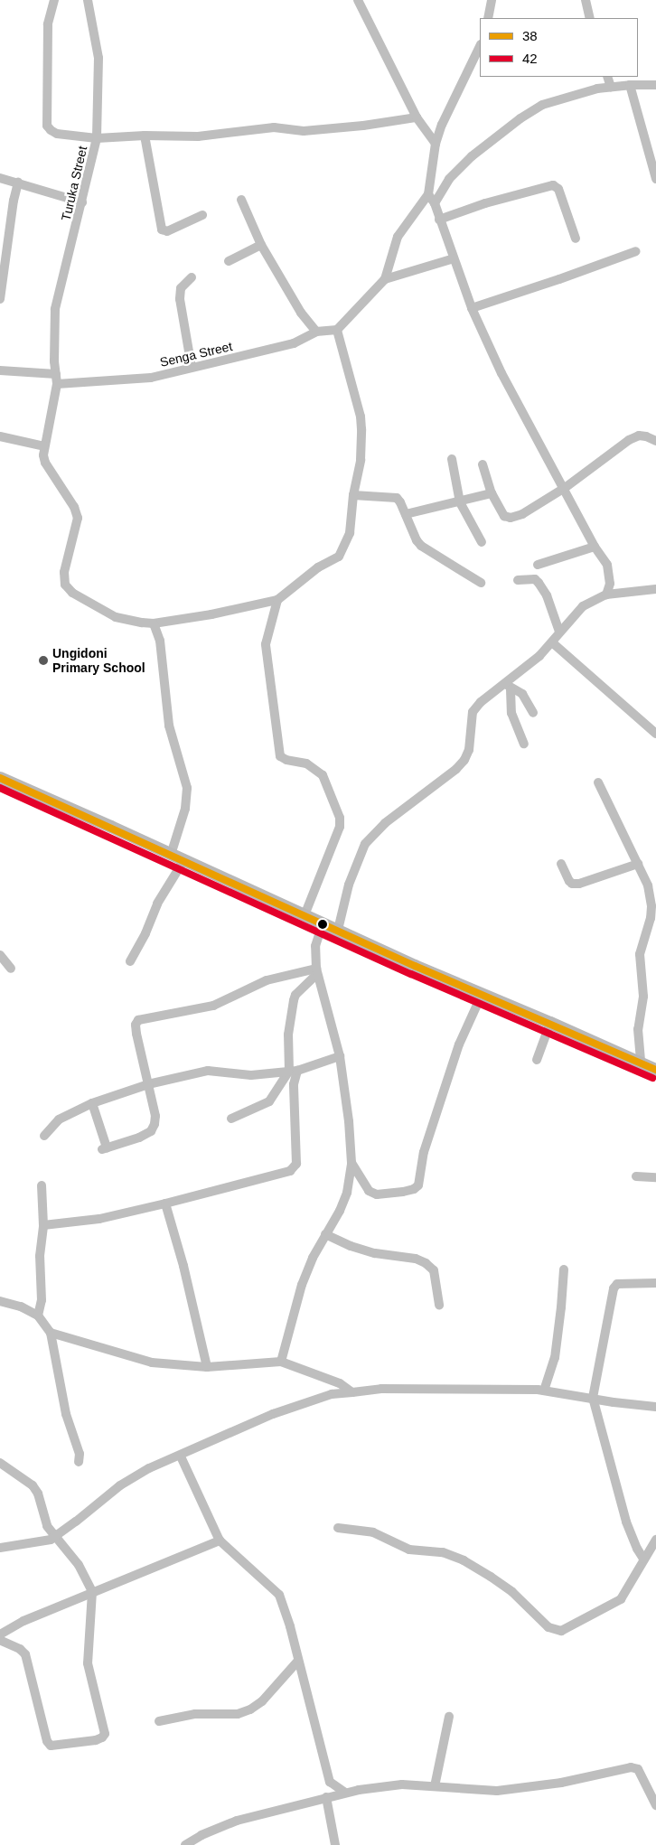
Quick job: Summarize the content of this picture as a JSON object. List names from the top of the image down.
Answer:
{
  "streets": {
    "street": ["Turuka Street", "Senga Street"]
  },
  "crossings": [
    ["Turuka Street", "Senga Street"]
  ],
  "places": ["Ungidoni Primary School"],
  "lines": ["transit line 38", "transit line 42"],
  "legend": ["38", "42"]
}
